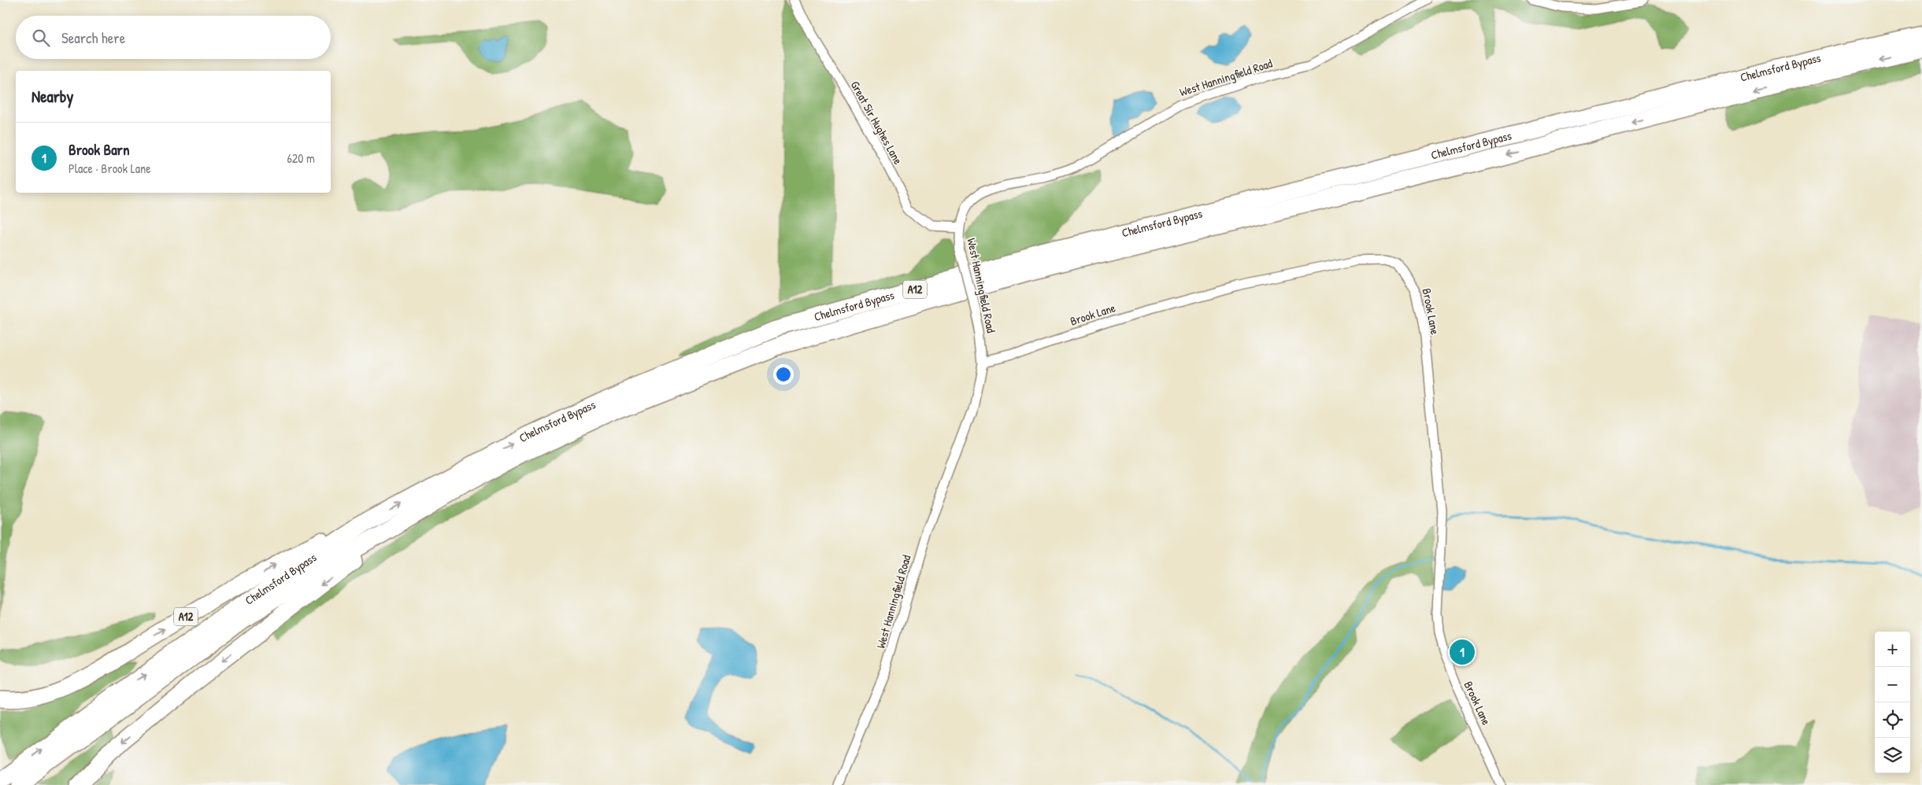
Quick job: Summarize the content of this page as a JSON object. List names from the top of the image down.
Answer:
{
  "streets": {
    "highway": ["Chelmsford Bypass", "A12"],
    "street": ["West Hanningfield Road", "Great Sir Hughes Lane", "Brook Lane"]
  },
  "crossings": [
    ["Chelmsford Bypass", "A12"],
    ["West Hanningfield Road", "Great Sir Hughes Lane"],
    ["West Hanningfield Road", "Brook Lane"]
  ],
  "page": {
    "search": "Search here",
    "heading": "Nearby",
    "list": [
      {
        "mark": "1",
        "name": "Brook Barn",
        "note": "Place · Brook Lane",
        "value": "620 m"
      }
    ],
    "map_buttons": ["+", "−"],
    "pins": "1"
  }
}
